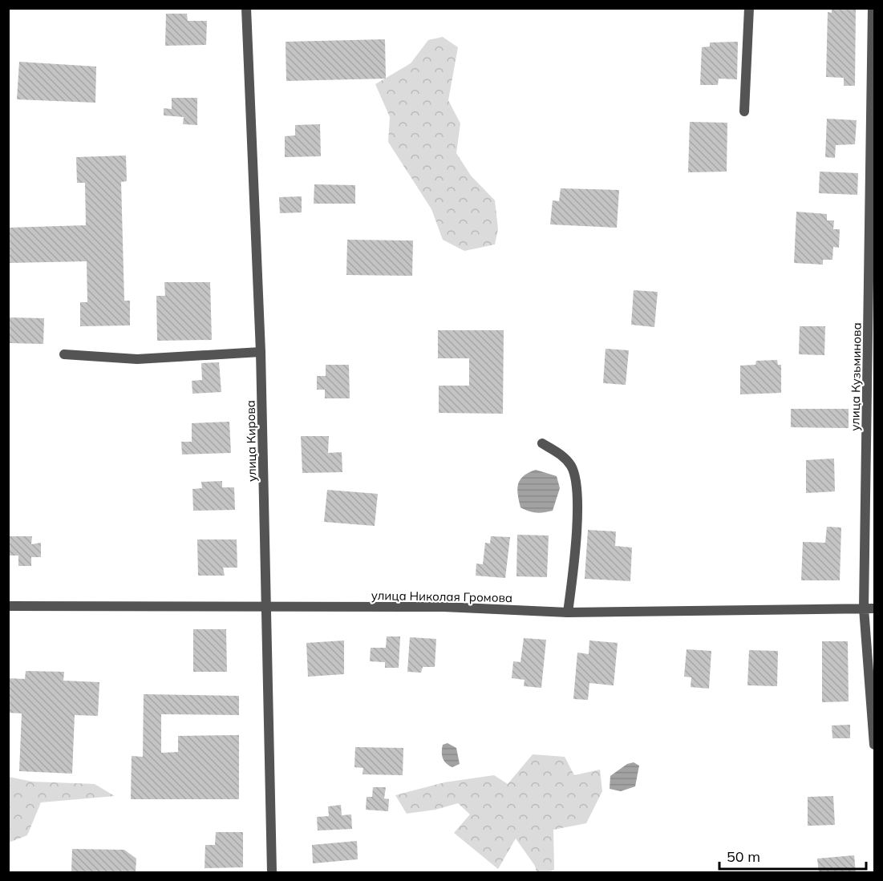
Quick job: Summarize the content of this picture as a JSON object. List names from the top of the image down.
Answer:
{
  "streets": {
    "street": ["улица Кузьминова", "улица Кирова", "улица Николая Громова"]
  },
  "crossings": [
    ["улица Кузьминова", "улица Николая Громова"],
    ["улица Кирова", "улица Николая Громова"]
  ],
  "scale_bar": "50 m"
}
